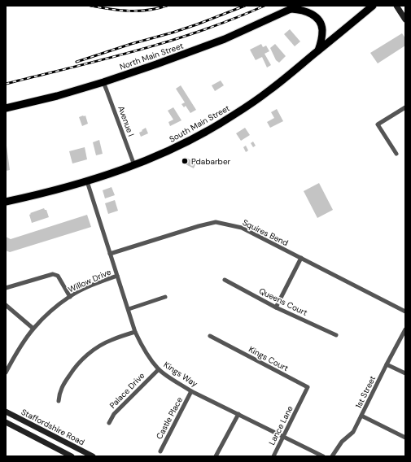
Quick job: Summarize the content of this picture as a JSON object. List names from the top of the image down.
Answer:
{
  "streets": {
    "highway": ["North Main Street", "South Main Street"],
    "main road": ["Staffordshire Road"],
    "street": [
      "Avenue I",
      "Squires Bend",
      "Willow Drive",
      "Queens Court",
      "Kings Court",
      "Kings Way",
      "Palace Drive",
      "1st Street",
      "Castle Place",
      "Lance Lane"
    ]
  },
  "crossings": [
    ["North Main Street", "Avenue I"],
    ["Avenue I", "South Main Street"],
    ["South Main Street", "Kings Way"],
    ["Squires Bend", "Kings Way"],
    ["Willow Drive", "Kings Way"],
    ["Kings Court", "Lance Lane"],
    ["Kings Way", "Palace Drive"],
    ["Kings Way", "Castle Place"],
    ["Kings Way", "Lance Lane"]
  ],
  "places": ["Pdabarber"]
}
